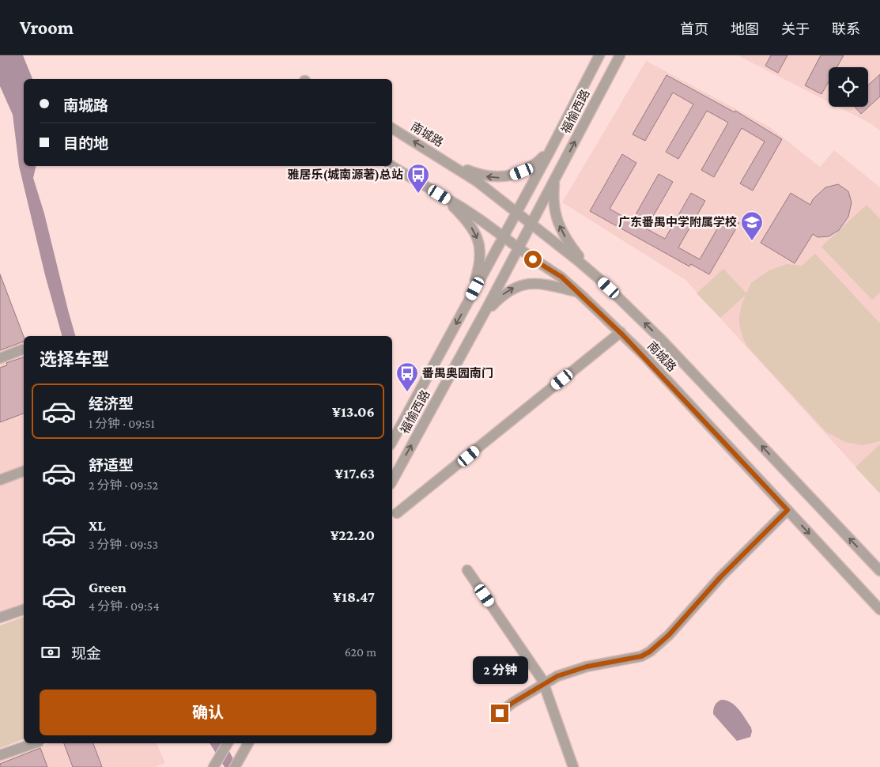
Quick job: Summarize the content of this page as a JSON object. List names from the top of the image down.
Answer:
{
  "streets": {
    "street": ["福愉西路", "南城路"]
  },
  "crossings": [
    ["福愉西路", "南城路"]
  ],
  "places": {
    "bus stop": ["雅居乐(城南源著)总站", "番禺奥园南门"],
    "school or university": ["广东番禺中学附属学校"]
  },
  "page": {
    "header": "Vroom",
    "nav": [
      "首页",
      "地图",
      "关于",
      "联系"
    ],
    "banner": ["南城路", "目的地"],
    "heading": "选择车型",
    "list": [
      {
        "name": "经济型",
        "note": "1 分钟 · 09:51",
        "value": "¥13.06"
      },
      {
        "name": "舒适型",
        "note": "2 分钟 · 09:52",
        "value": "¥17.63"
      },
      {
        "name": "XL",
        "note": "3 分钟 · 09:53",
        "value": "¥22.20"
      },
      {
        "name": "Green",
        "note": "4 分钟 · 09:54",
        "value": "¥18.47"
      }
    ],
    "pay": ["现金", "620 m"],
    "bubble": "2 分钟",
    "buttons": "确认"
  }
}
